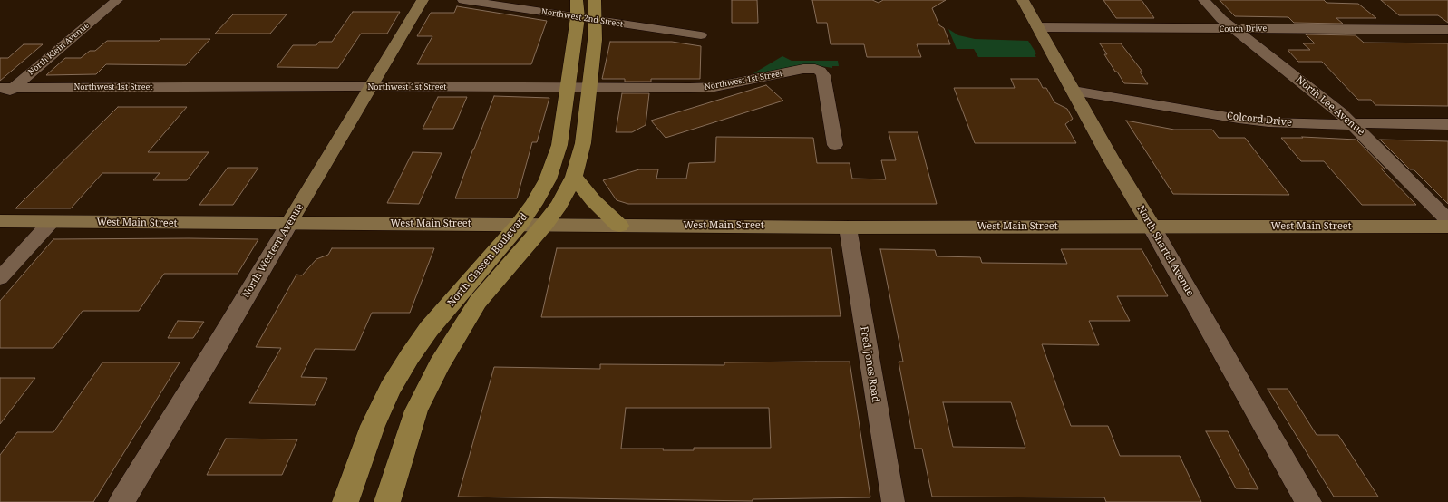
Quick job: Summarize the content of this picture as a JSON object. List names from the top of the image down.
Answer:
{
  "streets": {
    "main road": [
      "West Main Street",
      "North Western Avenue",
      "North Shartel Avenue",
      "North Classen Boulevard"
    ],
    "street": [
      "Northwest 2nd Street",
      "Couch Drive",
      "North Klein Avenue",
      "Northwest 1st Street",
      "North Lee Avenue",
      "Colcord Drive",
      "Fred Jones Road"
    ]
  },
  "crossings": [
    ["Northwest 2nd Street", "North Classen Boulevard"],
    ["Couch Drive", "North Lee Avenue"],
    ["Couch Drive", "North Shartel Avenue"],
    ["North Klein Avenue", "Northwest 1st Street"],
    ["Northwest 1st Street", "North Western Avenue"],
    ["Northwest 1st Street", "North Classen Boulevard"],
    ["North Lee Avenue", "Colcord Drive"],
    ["Colcord Drive", "North Shartel Avenue"],
    ["West Main Street", "North Western Avenue"],
    ["West Main Street", "North Shartel Avenue"],
    ["West Main Street", "North Classen Boulevard"],
    ["West Main Street", "Fred Jones Road"]
  ]
}
